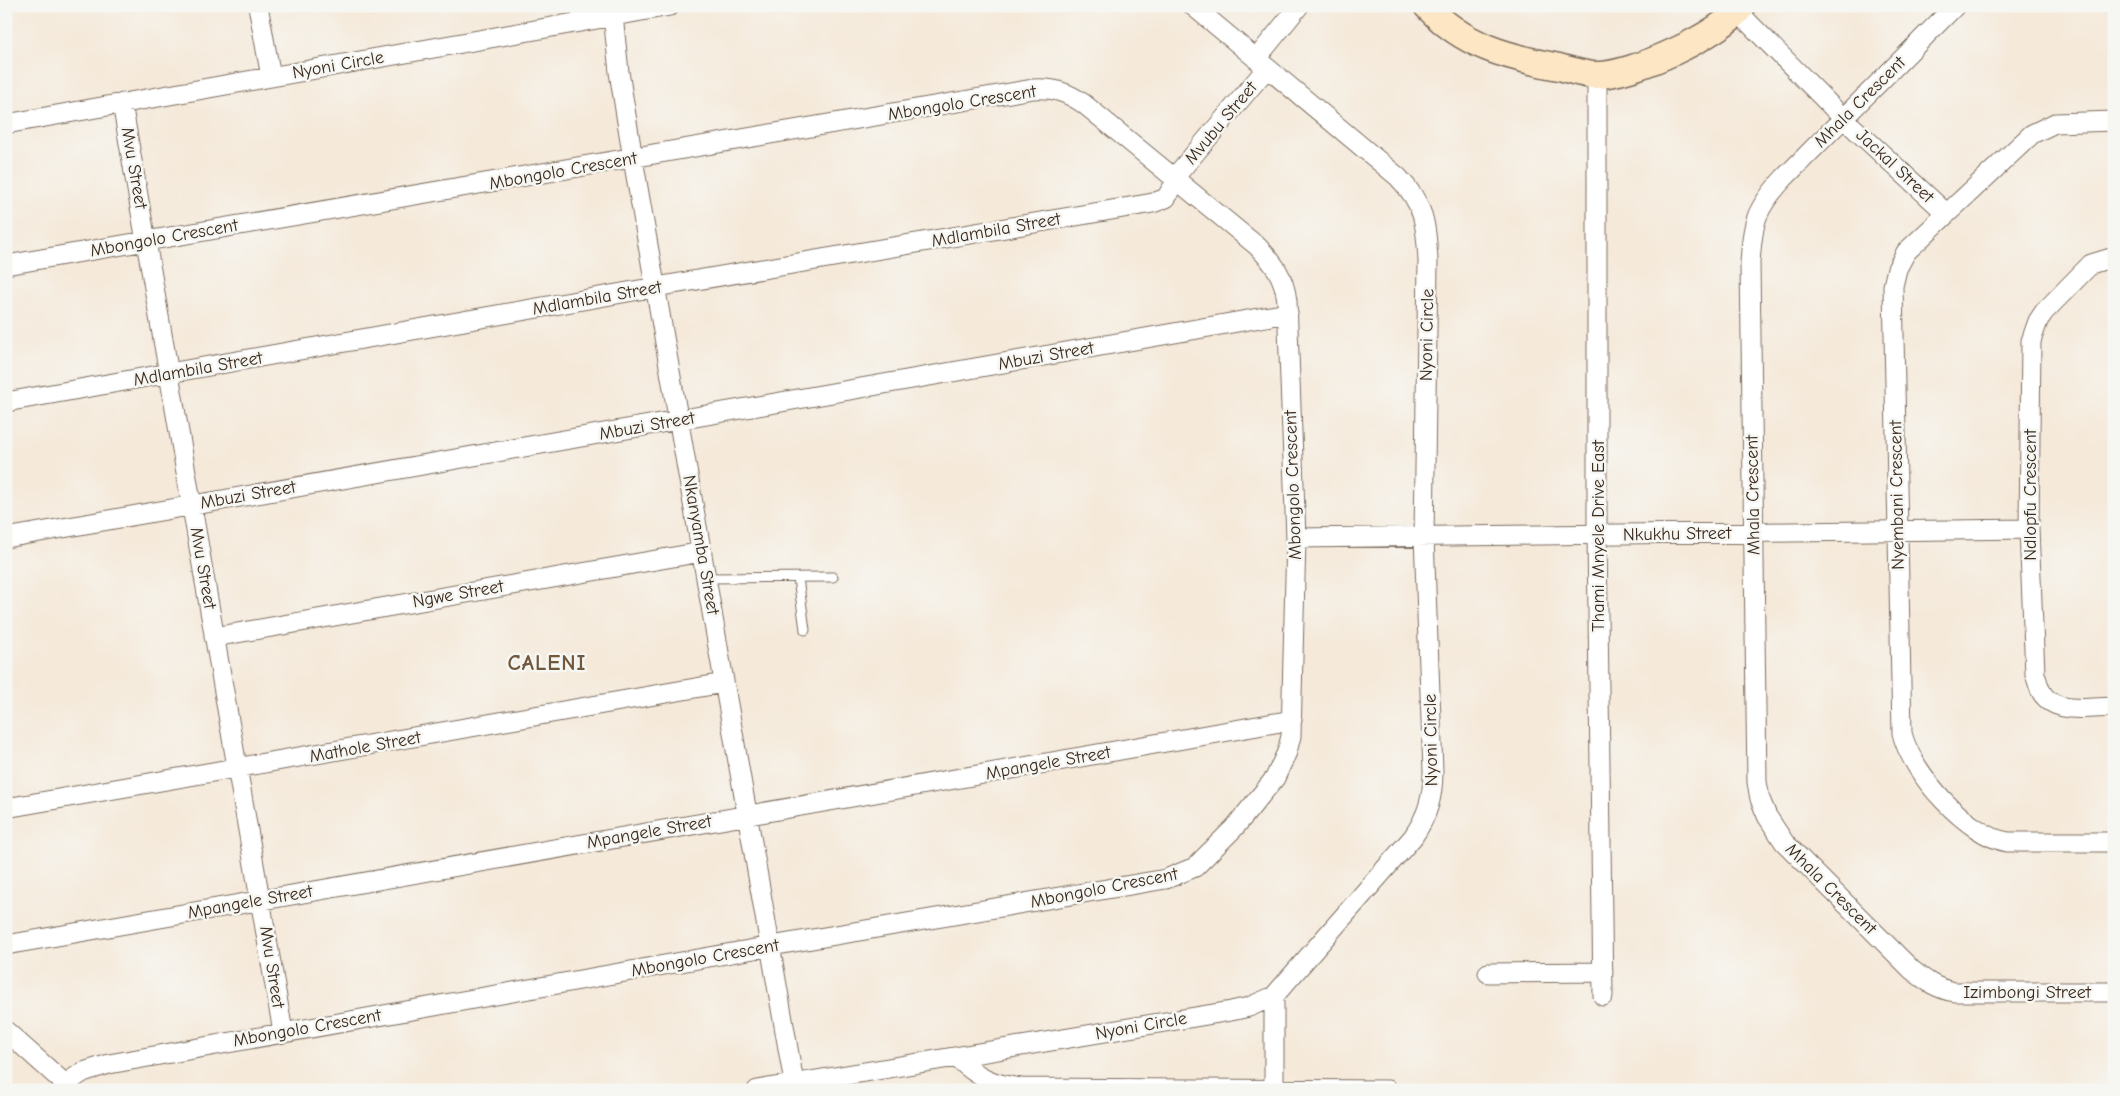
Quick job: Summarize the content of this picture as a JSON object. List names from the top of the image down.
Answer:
{
  "streets": {
    "street": [
      "Nyoni Circle",
      "Mhala Crescent",
      "Mbongolo Crescent",
      "Mvubu Street",
      "Jackal Street",
      "Mvu Street",
      "Mdlambila Street",
      "Mbuzi Street",
      "Nyembani Crescent",
      "Ndlopfu Crescent",
      "Nkukhu Street",
      "Thami Mnyele Drive East",
      "Nkanyamba Street",
      "Ngwe Street",
      "Mathole Street",
      "Mpangele Street",
      "Izimbongi Street"
    ]
  },
  "crossings": [
    ["Nyoni Circle", "Mvubu Street"],
    ["Nyoni Circle", "Mvu Street"],
    ["Nyoni Circle", "Nkukhu Street"],
    ["Nyoni Circle", "Nkanyamba Street"],
    ["Mhala Crescent", "Jackal Street"],
    ["Mhala Crescent", "Nkukhu Street"],
    ["Mhala Crescent", "Izimbongi Street"],
    ["Mbongolo Crescent", "Mvubu Street"],
    ["Mbongolo Crescent", "Mvu Street"],
    ["Mbongolo Crescent", "Mbuzi Street"],
    ["Mbongolo Crescent", "Nkukhu Street"],
    ["Mbongolo Crescent", "Nkanyamba Street"],
    ["Mbongolo Crescent", "Mpangele Street"],
    ["Jackal Street", "Nyembani Crescent"],
    ["Mvu Street", "Mdlambila Street"],
    ["Mvu Street", "Mbuzi Street"],
    ["Mvu Street", "Ngwe Street"],
    ["Mvu Street", "Mathole Street"],
    ["Mvu Street", "Mpangele Street"],
    ["Mdlambila Street", "Nkanyamba Street"],
    ["Mbuzi Street", "Nkanyamba Street"],
    ["Nyembani Crescent", "Nkukhu Street"],
    ["Ndlopfu Crescent", "Nkukhu Street"],
    ["Nkukhu Street", "Thami Mnyele Drive East"],
    ["Nkanyamba Street", "Ngwe Street"],
    ["Nkanyamba Street", "Mathole Street"],
    ["Nkanyamba Street", "Mpangele Street"]
  ],
  "districts": ["CALENI"]
}
